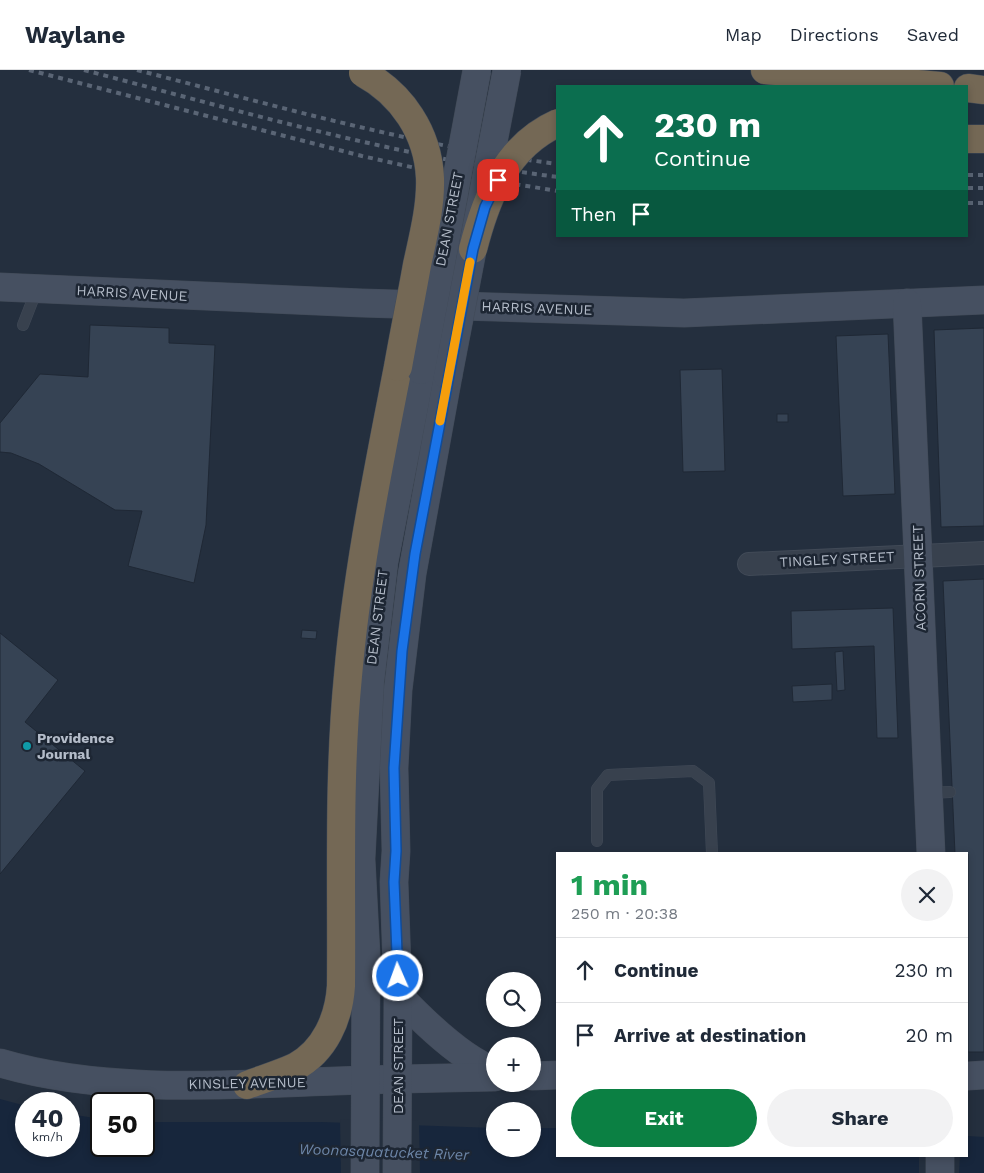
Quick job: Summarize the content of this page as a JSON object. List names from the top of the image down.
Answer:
{
  "streets": {
    "main road": [
      "DEAN STREET",
      "HARRIS AVENUE",
      "ACORN STREET",
      "KINSLEY AVENUE"
    ],
    "street": ["TINGLEY STREET"]
  },
  "crossings": [
    ["DEAN STREET", "KINSLEY AVENUE"],
    ["HARRIS AVENUE", "ACORN STREET"],
    ["TINGLEY STREET", "ACORN STREET"]
  ],
  "water": ["Woonasquatucket River"],
  "places": ["Providence Journal"],
  "page": {
    "header": "Waylane",
    "nav": ["Map", "Directions", "Saved"],
    "turn": ["230 m", "Continue"],
    "then": "Then",
    "heading": ["1 min", "250 m · 20:38"],
    "list": [
      {
        "name": "Continue",
        "value": "230 m"
      },
      {
        "name": "Arrive at destination",
        "value": "20 m"
      }
    ],
    "map_buttons": ["+", "−"],
    "buttons": ["Exit", "Share"],
    "speed": "40 km/h",
    "limit": "50"
  }
}
